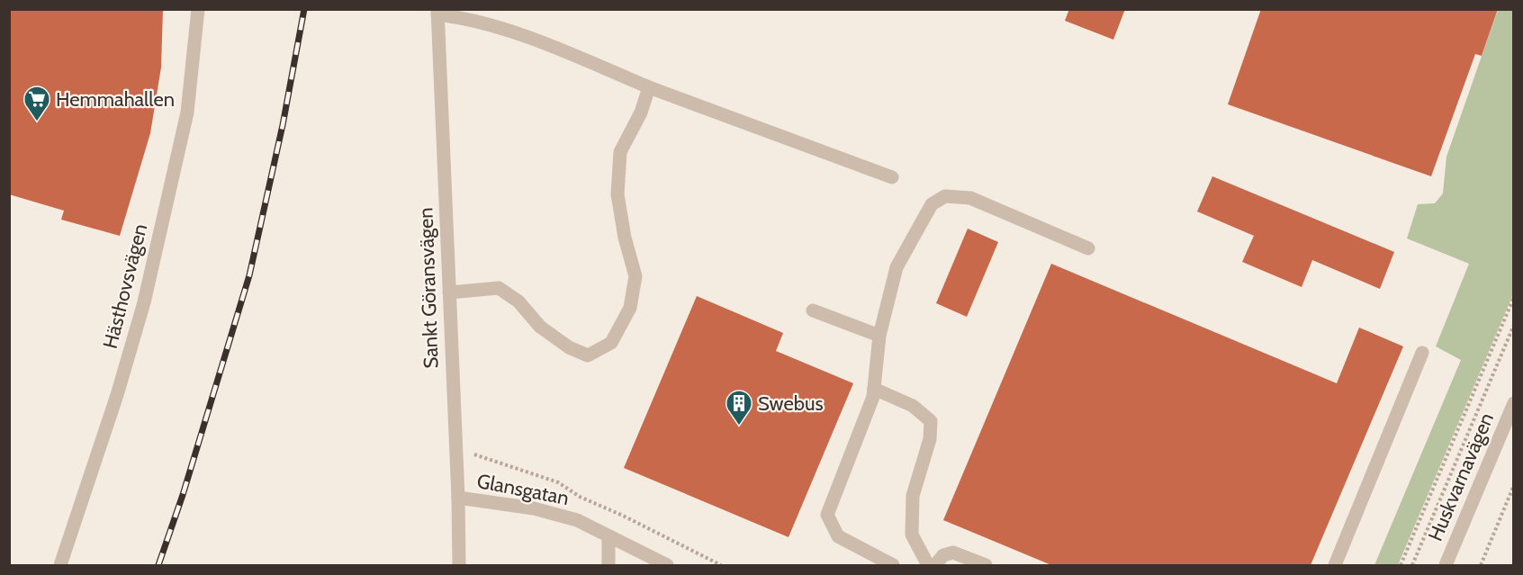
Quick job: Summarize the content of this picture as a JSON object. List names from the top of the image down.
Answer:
{
  "streets": {
    "street": [
      "Hästhovsvägen",
      "Sankt Göransvägen",
      "Huskvarnavägen",
      "Glansgatan"
    ]
  },
  "crossings": [
    ["Sankt Göransvägen", "Glansgatan"]
  ],
  "places": {
    "supermarket": ["Hemmahallen"],
    "building": ["Swebus"]
  }
}
